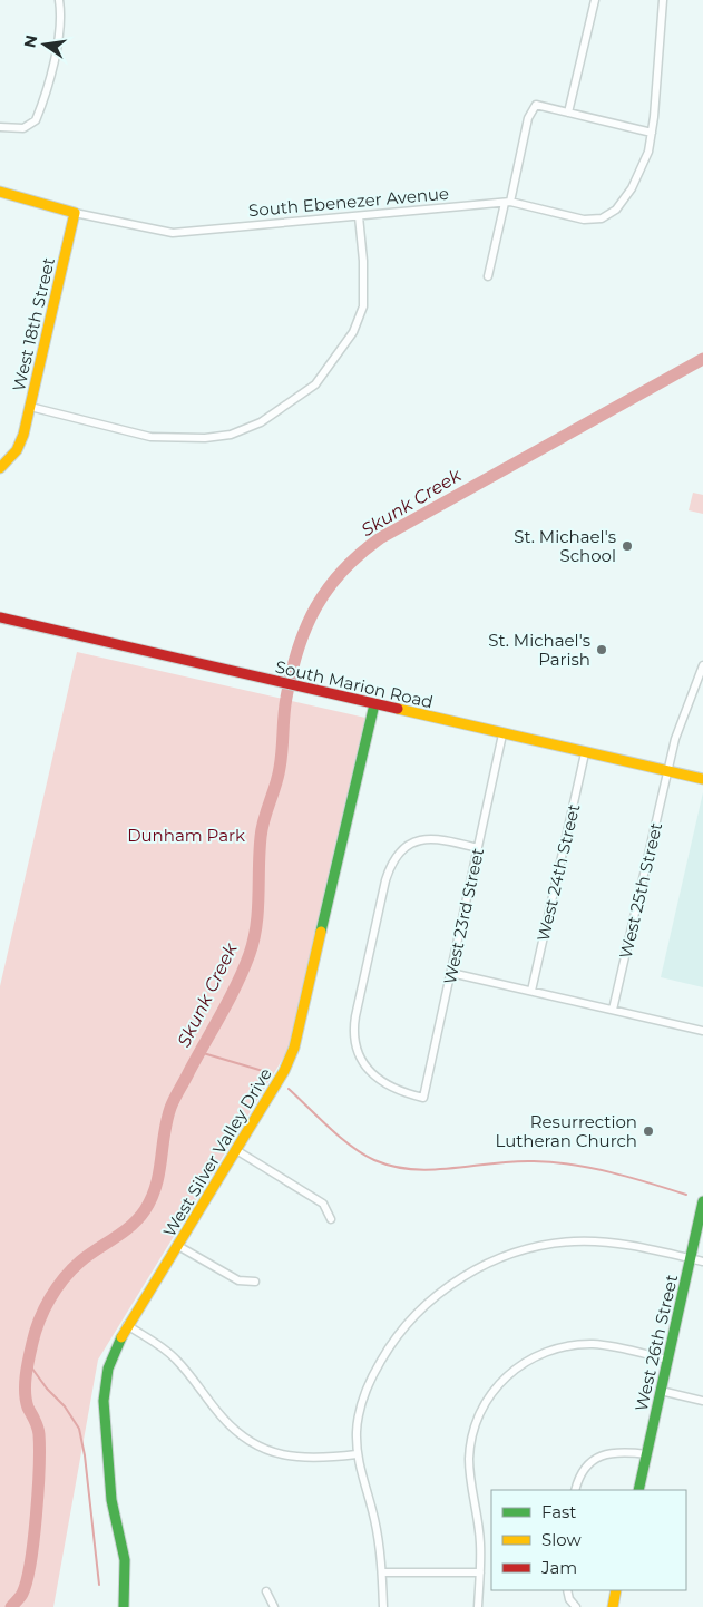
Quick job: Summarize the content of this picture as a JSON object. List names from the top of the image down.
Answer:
{
  "streets": {
    "street": [
      "South Ebenezer Avenue",
      "West 18th Street",
      "South Marion Road",
      "West 24th Street",
      "West 25th Street",
      "West 23rd Street",
      "West Silver Valley Drive",
      "West 26th Street"
    ]
  },
  "crossings": [
    ["South Ebenezer Avenue", "West 18th Street"],
    ["South Marion Road", "West 24th Street"],
    ["South Marion Road", "West 25th Street"],
    ["South Marion Road", "West 23rd Street"],
    ["South Marion Road", "West Silver Valley Drive"]
  ],
  "water": ["Skunk Creek"],
  "parks": ["Dunham Park"],
  "places": ["St. Michael's School", "St. Michael's Parish", "Resurrection Lutheran Church"],
  "legend": ["Fast", "Slow", "Jam"],
  "north": "left"
}
